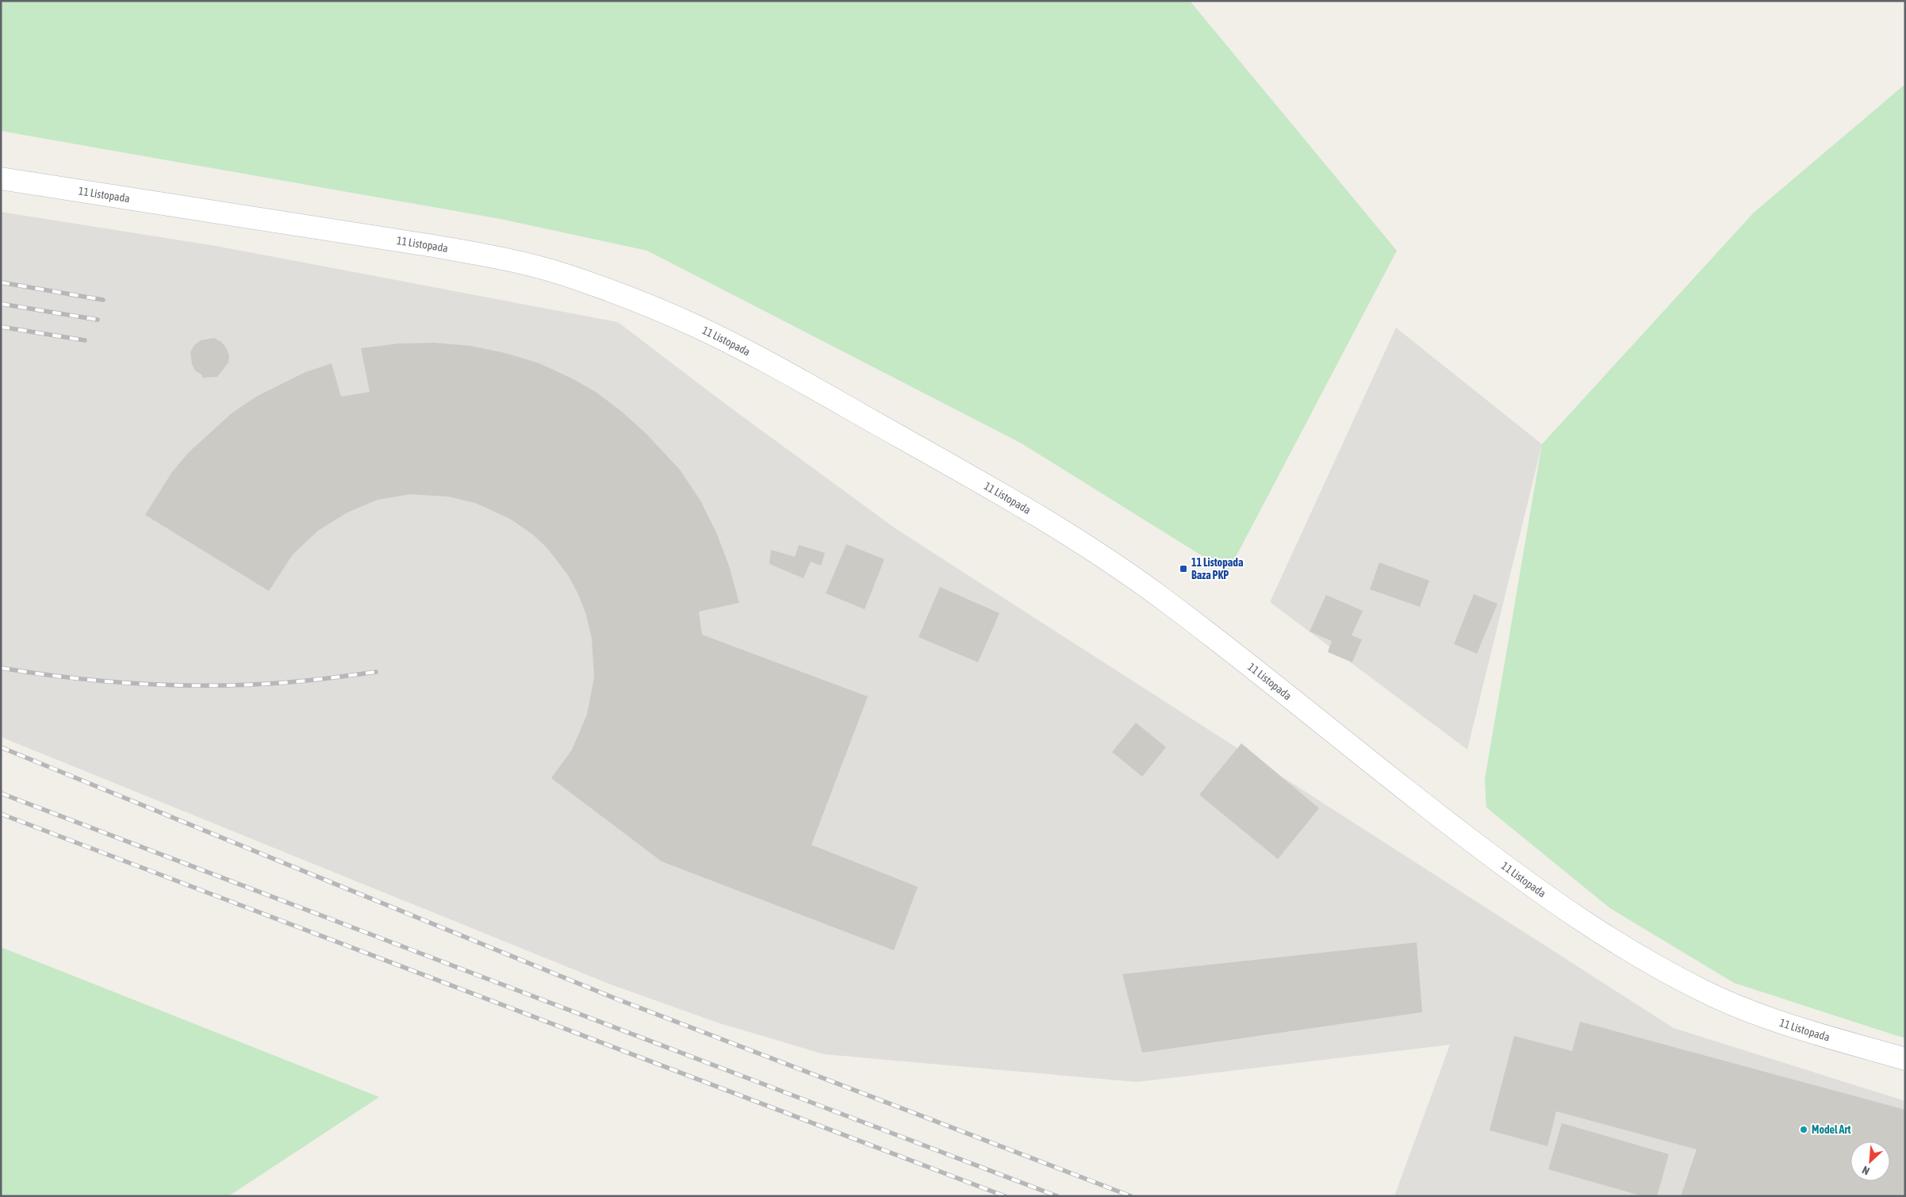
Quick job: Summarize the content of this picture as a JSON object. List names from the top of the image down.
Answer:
{
  "streets": {
    "street": ["11 Listopada"]
  },
  "places": {
    "transit": ["11 Listopada Baza PKP"],
    "other": ["Model Art"]
  },
  "north": "bottom left"
}
